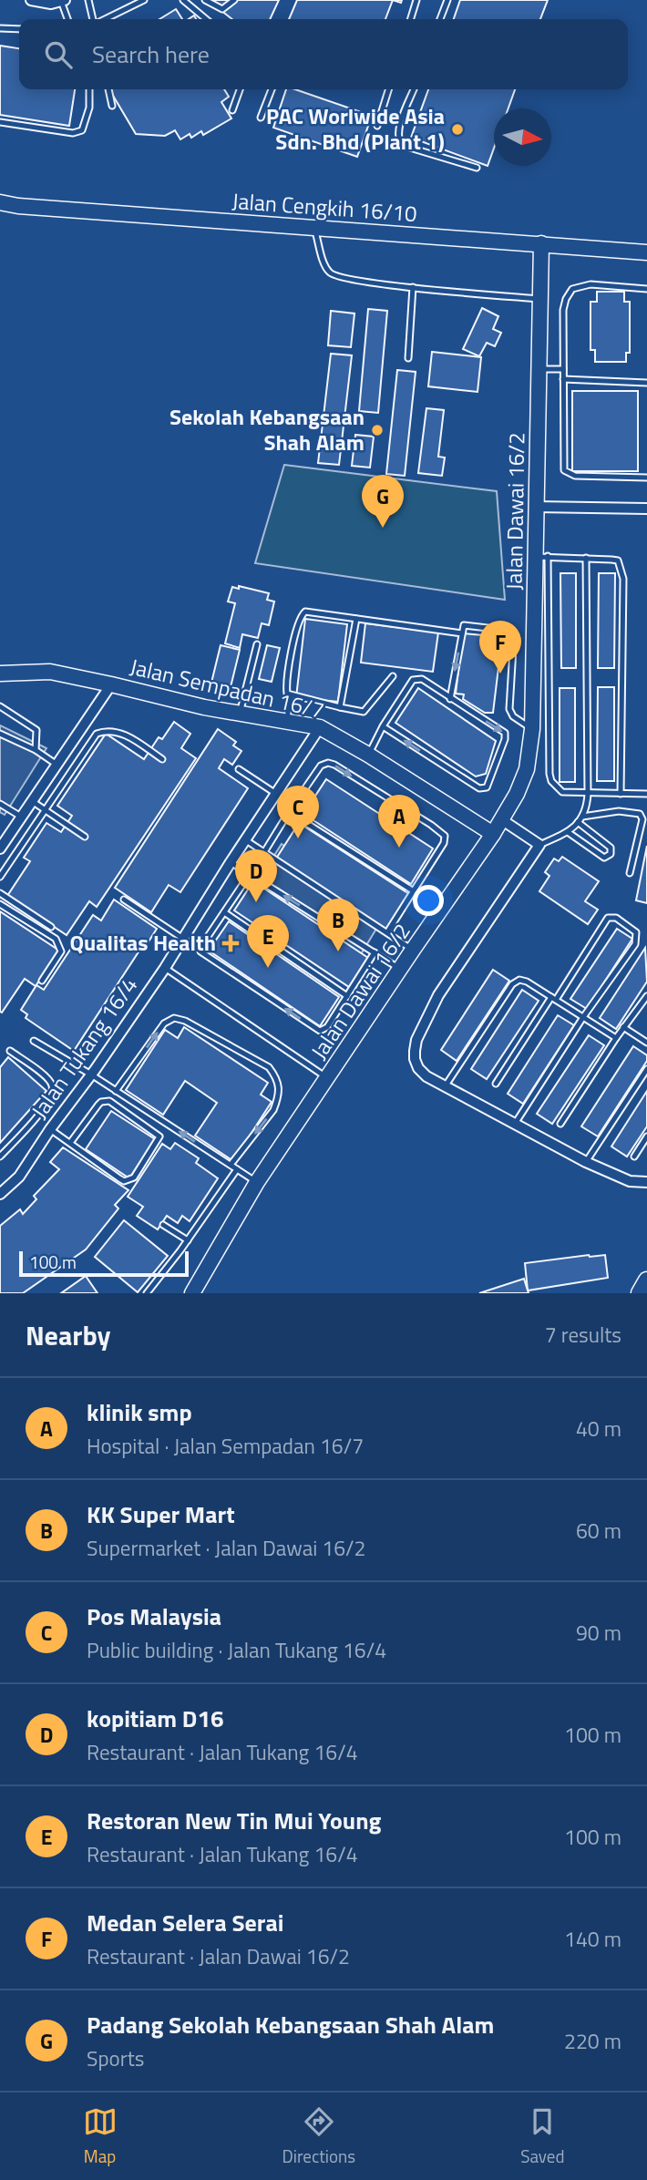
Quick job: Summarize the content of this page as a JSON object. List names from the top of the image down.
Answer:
{
  "streets": {
    "street": [
      "Jalan Cengkih 16/10",
      "Jalan Dawai 16/2",
      "Jalan Sempadan 16/7",
      "Jalan Tukang 16/4"
    ]
  },
  "crossings": [
    ["Jalan Cengkih 16/10", "Jalan Dawai 16/2"],
    ["Jalan Dawai 16/2", "Jalan Sempadan 16/7"],
    ["Jalan Sempadan 16/7", "Jalan Tukang 16/4"]
  ],
  "places": {
    "other": ["PAC Worlwide Asia Sdn. Bhd (Plant 1)", "Sekolah Kebangsaan Shah Alam"],
    "health": ["Qualitas Health"]
  },
  "scale_bar": "100 m",
  "north": "right",
  "page": {
    "search": "Search here",
    "pins": [
      "G",
      "F",
      "C",
      "A",
      "D",
      "B",
      "E"
    ],
    "scale": "100 m",
    "heading": ["Nearby", "7 results"],
    "list": [
      {
        "mark": "A",
        "name": "klinik smp",
        "note": "Hospital · Jalan Sempadan 16/7",
        "value": "40 m"
      },
      {
        "mark": "B",
        "name": "KK Super Mart",
        "note": "Supermarket · Jalan Dawai 16/2",
        "value": "60 m"
      },
      {
        "mark": "C",
        "name": "Pos Malaysia",
        "note": "Public building · Jalan Tukang 16/4",
        "value": "90 m"
      },
      {
        "mark": "D",
        "name": "kopitiam D16",
        "note": "Restaurant · Jalan Tukang 16/4",
        "value": "100 m"
      },
      {
        "mark": "E",
        "name": "Restoran New Tin Mui Young",
        "note": "Restaurant · Jalan Tukang 16/4",
        "value": "100 m"
      },
      {
        "mark": "F",
        "name": "Medan Selera Serai",
        "note": "Restaurant · Jalan Dawai 16/2",
        "value": "140 m"
      },
      {
        "mark": "G",
        "name": "Padang Sekolah Kebangsaan Shah Alam",
        "note": "Sports",
        "value": "220 m"
      }
    ],
    "nav": ["Map", "Directions", "Saved"]
  }
}
